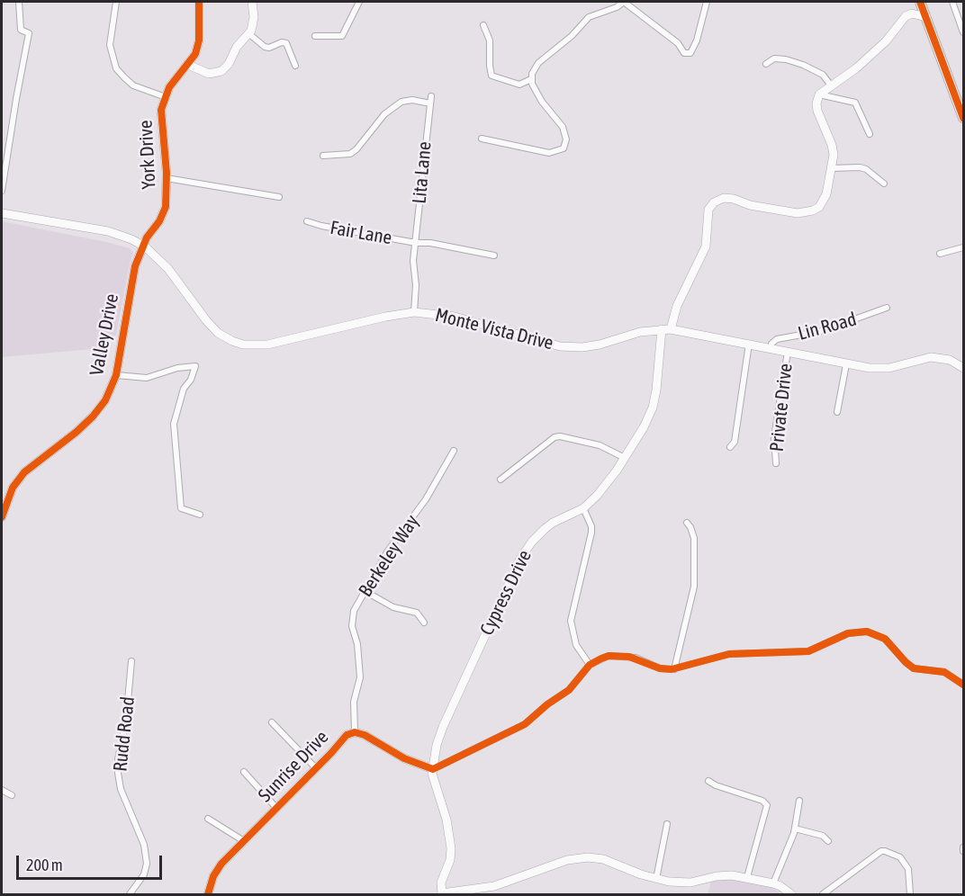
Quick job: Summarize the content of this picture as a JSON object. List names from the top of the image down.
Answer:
{
  "streets": {
    "main road": [
      "York Drive",
      "Monte Vista Drive",
      "Valley Drive",
      "Cypress Drive",
      "Sunrise Drive"
    ],
    "street": [
      "Lita Lane",
      "Fair Lane",
      "Lin Road",
      "Private Drive",
      "Berkeley Way",
      "Rudd Road"
    ]
  },
  "crossings": [
    ["York Drive", "Monte Vista Drive"],
    ["York Drive", "Valley Drive"],
    ["Lita Lane", "Fair Lane"],
    ["Lita Lane", "Monte Vista Drive"],
    ["Lin Road", "Monte Vista Drive"],
    ["Monte Vista Drive", "Valley Drive"],
    ["Monte Vista Drive", "Private Drive"],
    ["Monte Vista Drive", "Cypress Drive"],
    ["Berkeley Way", "Sunrise Drive"],
    ["Cypress Drive", "Sunrise Drive"]
  ],
  "scale_bar": "200 m"
}
